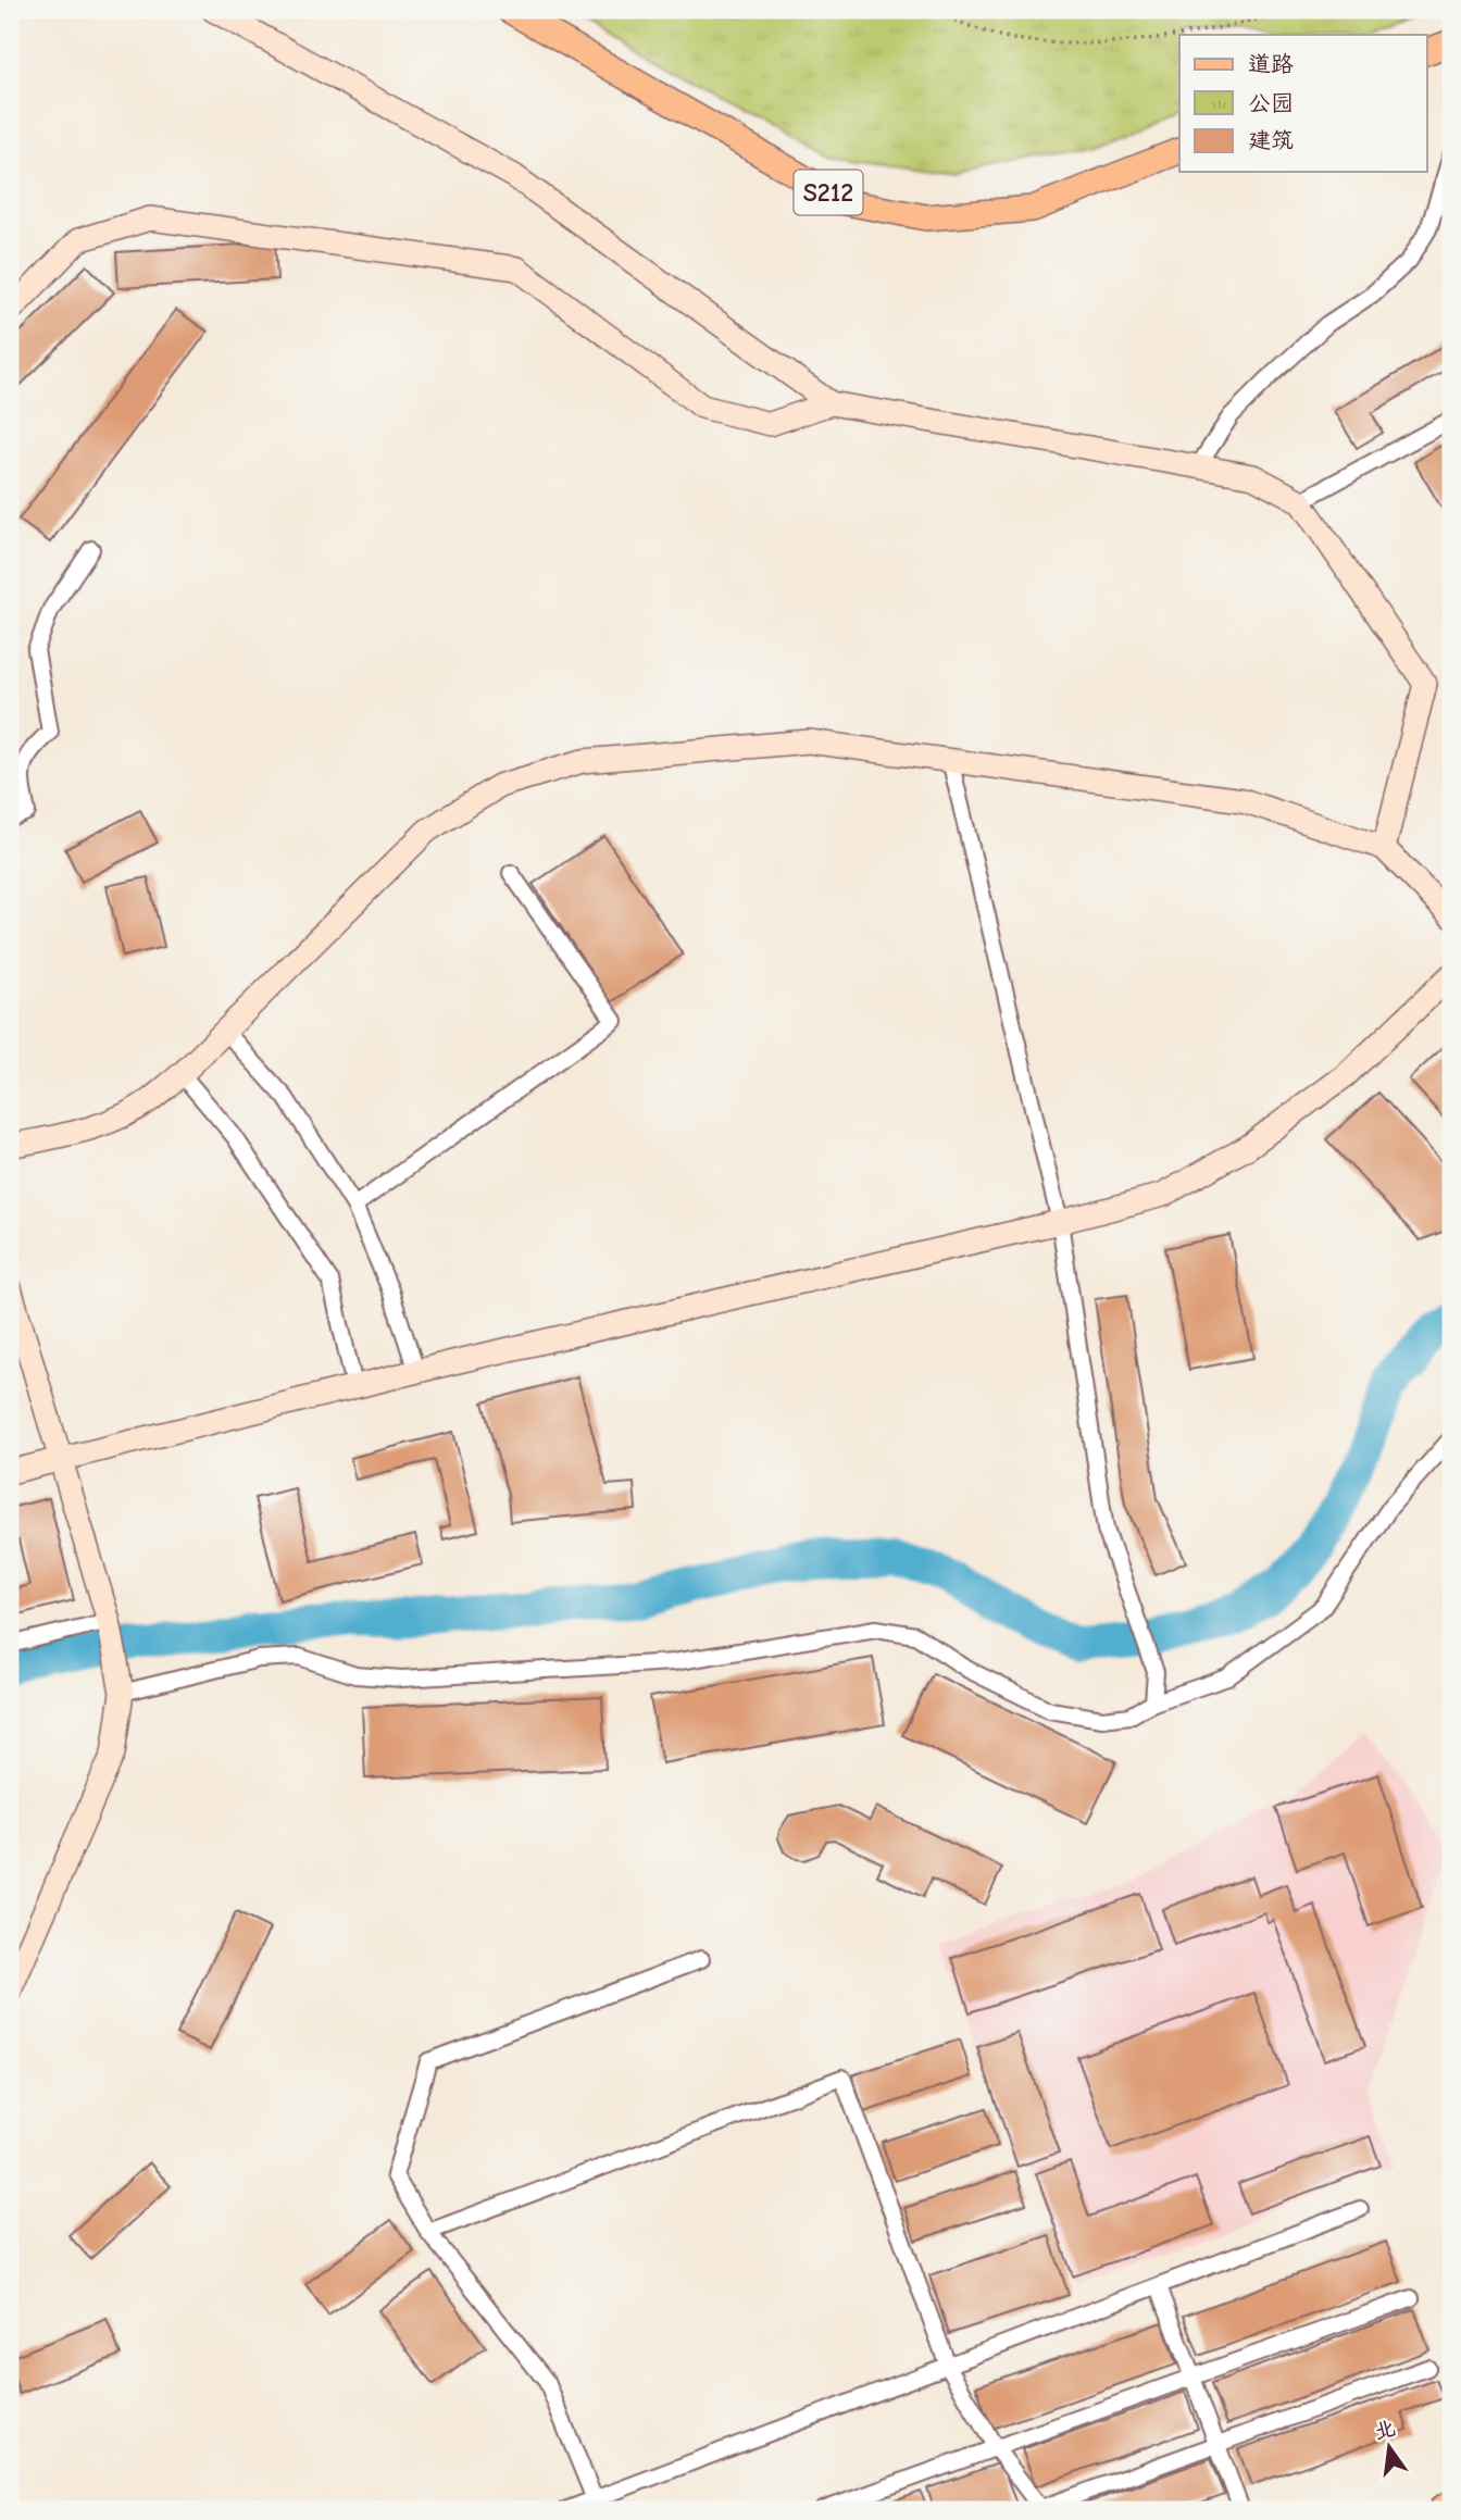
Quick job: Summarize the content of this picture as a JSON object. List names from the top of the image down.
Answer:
{
  "streets": {
    "main road": ["S212"]
  },
  "legend": ["道路", "公园", "建筑"],
  "north": "top"
}
